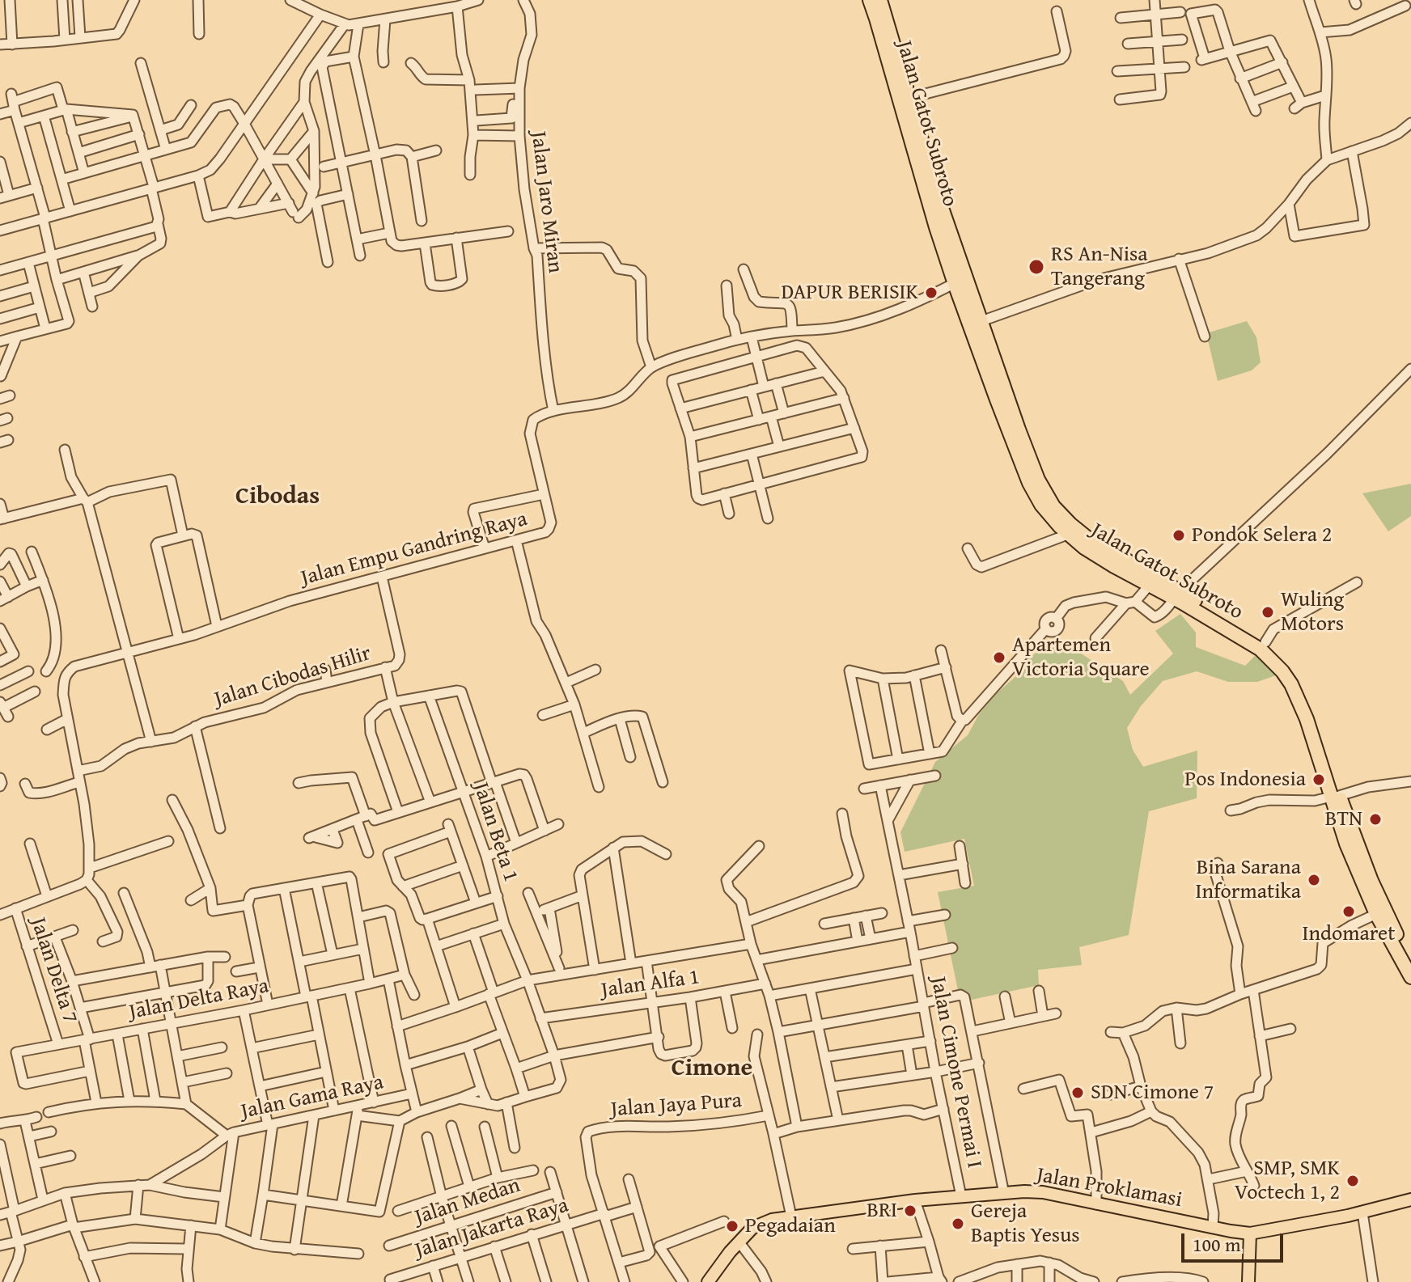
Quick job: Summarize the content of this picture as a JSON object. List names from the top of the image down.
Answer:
{
  "streets": {
    "highway": ["Jalan Gatot Subroto"],
    "main road": ["Jalan Proklamasi"],
    "street": [
      "Jalan Jaro Miran",
      "Jalan Empu Gandring Raya",
      "Jalan Cibodas Hilir",
      "Jalan Beta 1",
      "Jalan Delta 7",
      "Jalan Alfa 1",
      "Jalan Delta Raya",
      "Jalan Cimone Permai I",
      "Jalan Gama Raya",
      "Jalan Jaya Pura",
      "Jalan Medan",
      "Jalan Jakarta Raya"
    ]
  },
  "crossings": [
    ["Jalan Gatot Subroto", "Jalan Empu Gandring Raya"],
    ["Jalan Jaro Miran", "Jalan Empu Gandring Raya"],
    ["Jalan Empu Gandring Raya", "Jalan Cibodas Hilir"],
    ["Jalan Beta 1", "Jalan Alfa 1"],
    ["Jalan Delta 7", "Jalan Delta Raya"],
    ["Jalan Cimone Permai I", "Jalan Proklamasi"],
    ["Jalan Jaya Pura", "Jalan Jakarta Raya"]
  ],
  "districts": ["Cibodas", "Cimone"],
  "places": [
    "RS An-Nisa Tangerang",
    "DAPUR BERISIK",
    "Pondok Selera 2",
    "Wuling Motors",
    "Apartemen Victoria Square",
    "Pos Indonesia",
    "BTN",
    "Bina Sarana Informatika",
    "Indomaret",
    "SDN Cimone 7",
    "SMP, SMK Voctech 1, 2",
    "BRI",
    "Gereja Baptis Yesus",
    "Pegadaian"
  ],
  "scale_bar": "100 m"
}
